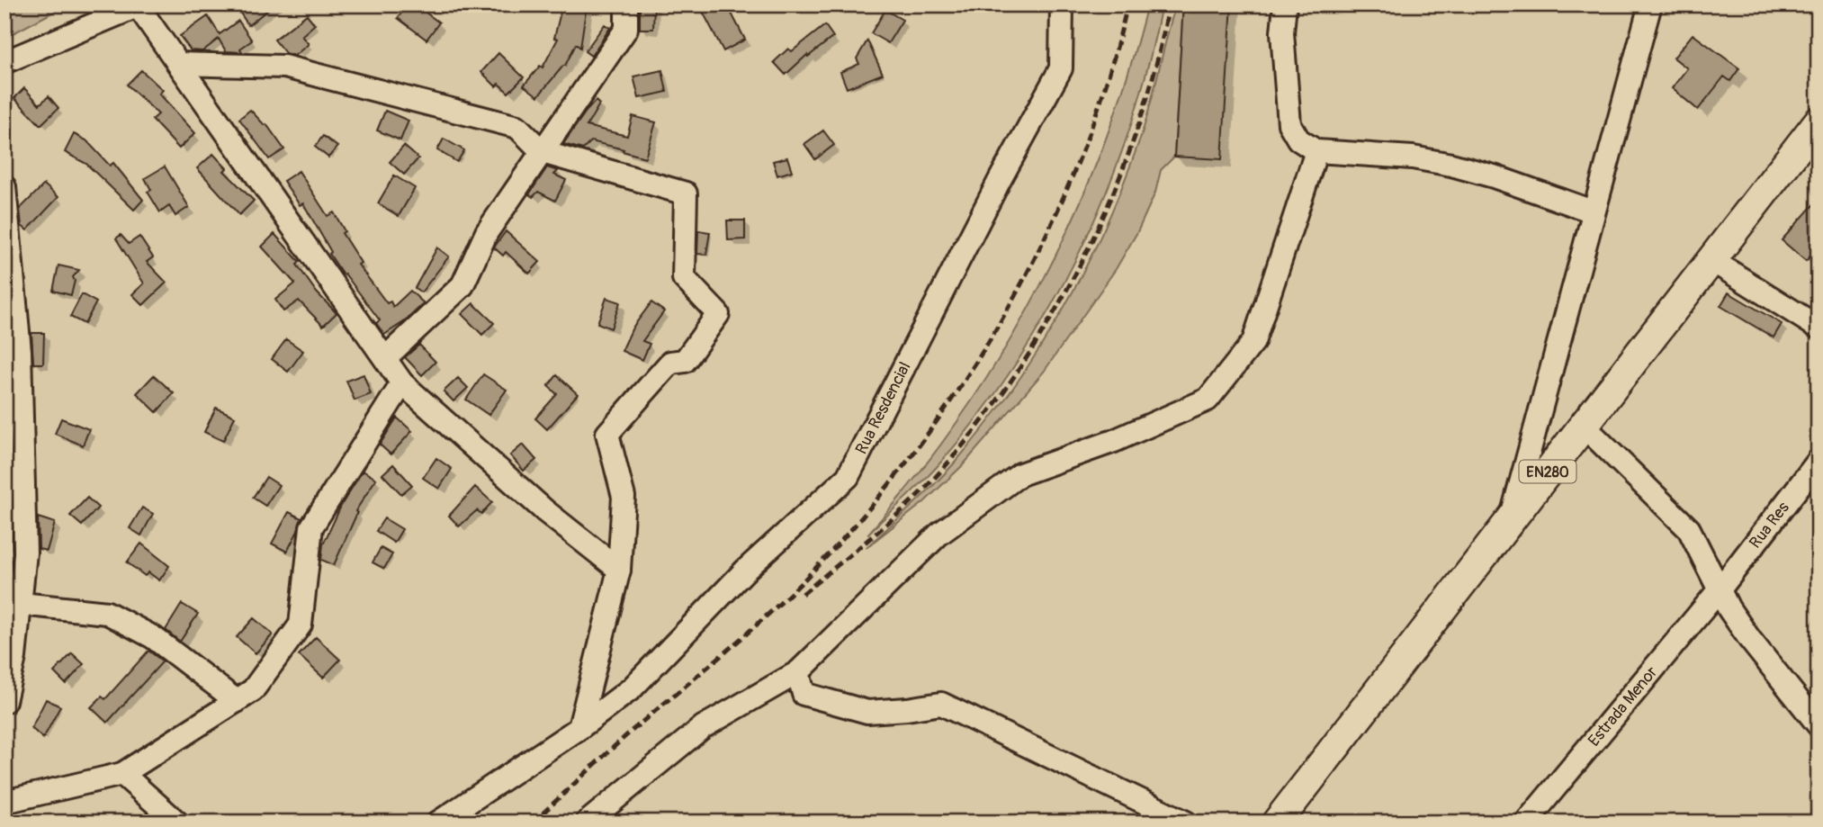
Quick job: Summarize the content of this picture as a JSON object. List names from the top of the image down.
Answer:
{
  "streets": {
    "main road": ["EN280"],
    "street": ["Rua Resdencial", "Rua Res", "Estrada Menor"]
  },
  "crossings": [
    ["Rua Res", "Estrada Menor"]
  ]
}
